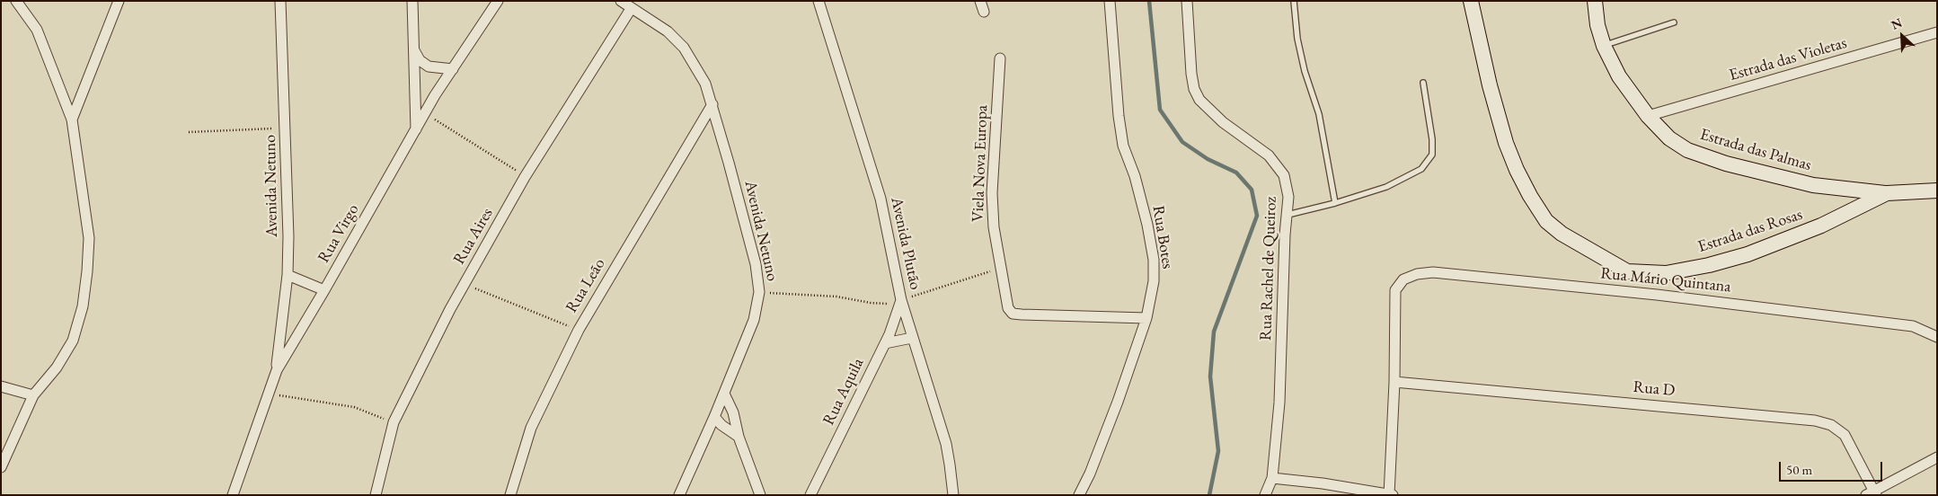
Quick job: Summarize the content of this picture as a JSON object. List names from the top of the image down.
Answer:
{
  "streets": {
    "main road": ["Estrada das Palmas", "Estrada das Rosas"],
    "street": [
      "Estrada das Violetas",
      "Viela Nova Europa",
      "Avenida Netuno",
      "Rua Virgo",
      "Rua Aires",
      "Rua Botes",
      "Avenida Plutão",
      "Rua Rachel de Queiroz",
      "Rua Mário Quintana",
      "Rua Leão",
      "Rua D",
      "Rua Aquila"
    ]
  },
  "crossings": [
    ["Estrada das Violetas", "Estrada das Palmas"],
    ["Estrada das Palmas", "Estrada das Rosas"],
    ["Viela Nova Europa", "Rua Botes"],
    ["Avenida Netuno", "Rua Virgo"],
    ["Avenida Netuno", "Rua Aires"],
    ["Avenida Netuno", "Rua Leão"],
    ["Avenida Plutão", "Rua Aquila"],
    ["Rua Mário Quintana", "Rua D"]
  ],
  "scale_bar": "50 m",
  "north": "top left"
}
